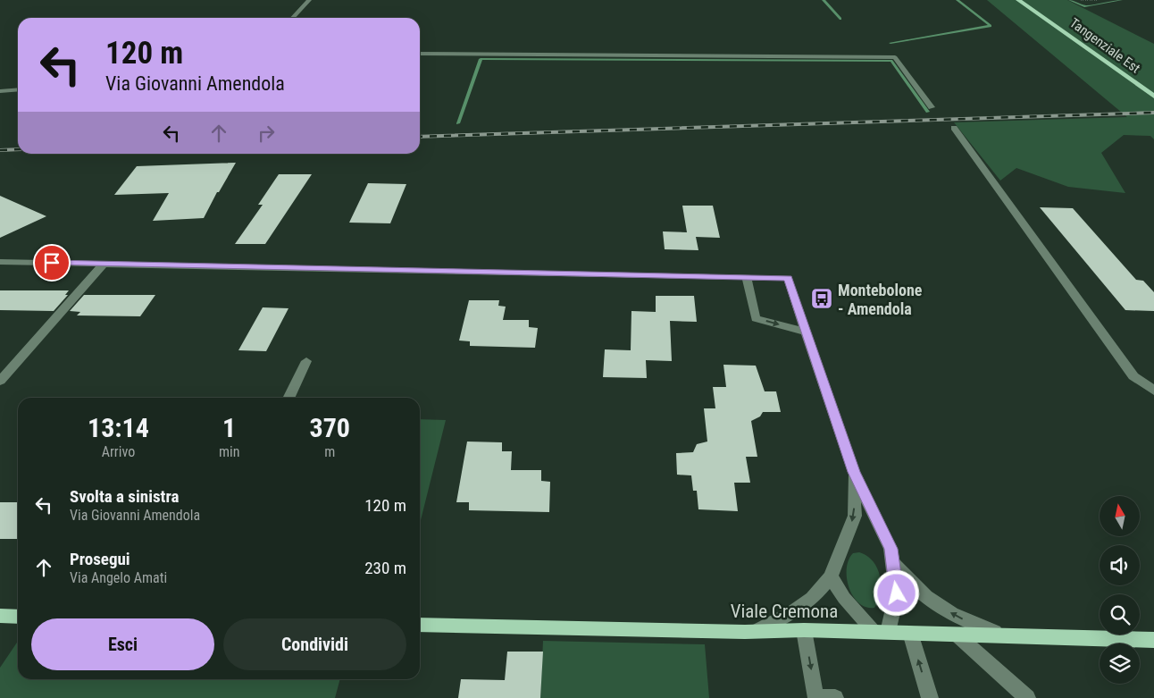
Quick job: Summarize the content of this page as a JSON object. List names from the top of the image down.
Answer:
{
  "streets": {
    "main road": ["Tangenziale Est", "Viale Cremona"]
  },
  "places": {
    "bus stop": ["Montebolone - Amendola"]
  },
  "north": "top",
  "page": {
    "turn": ["120 m", "Via Giovanni Amendola"],
    "eta": [
      "13:14",
      "Arrivo",
      "1",
      "min",
      "370",
      "m"
    ],
    "list": [
      {
        "name": "Svolta a sinistra",
        "note": "Via Giovanni Amendola",
        "value": "120 m"
      },
      {
        "name": "Prosegui",
        "note": "Via Angelo Amati",
        "value": "230 m"
      }
    ],
    "buttons": ["Esci", "Condividi"]
  }
}
